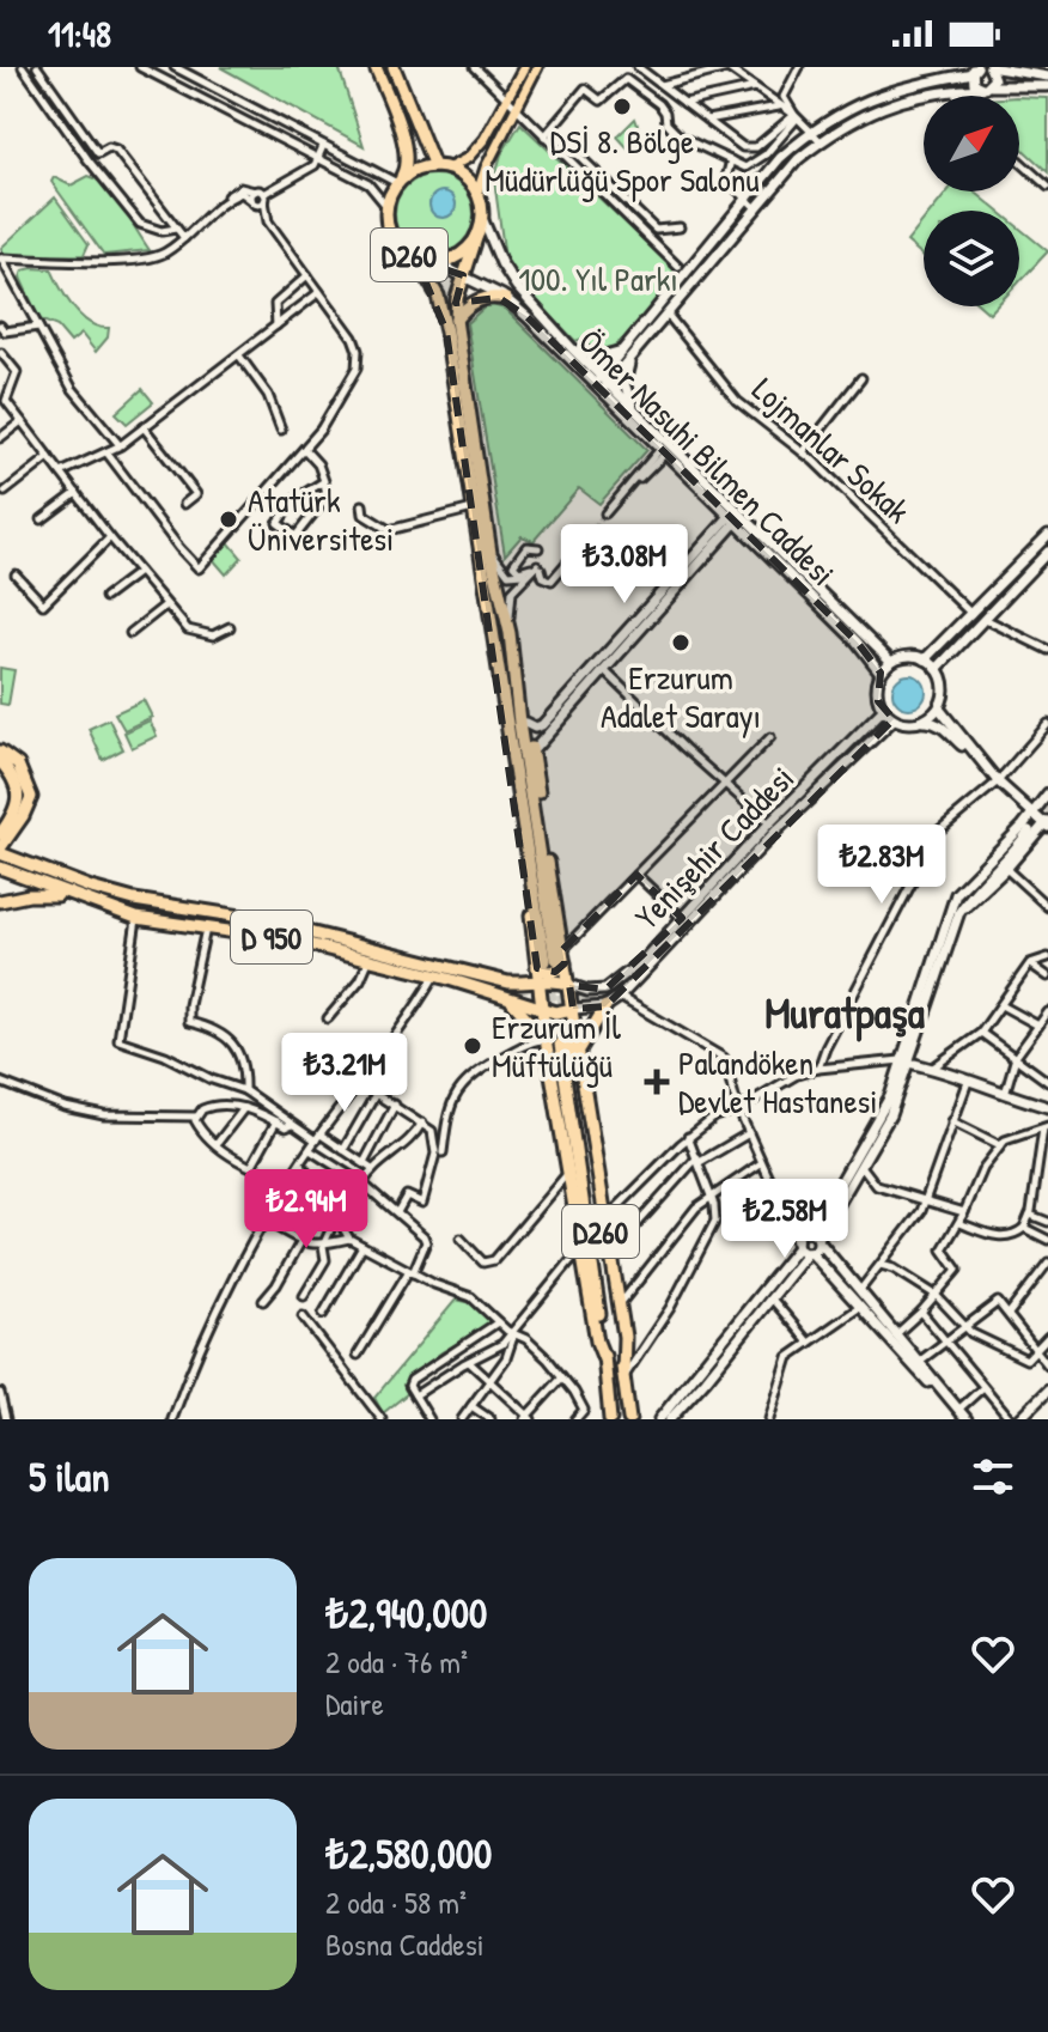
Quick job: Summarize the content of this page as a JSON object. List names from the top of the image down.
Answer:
{
  "streets": {
    "highway": ["D260", "D 950"],
    "main road": ["Ömer Nasuhi Bilmen Caddesi", "Yenişehir Caddesi"],
    "street": ["Lojmanlar Sokak"]
  },
  "crossings": [
    ["D260", "Ömer Nasuhi Bilmen Caddesi"],
    ["Ömer Nasuhi Bilmen Caddesi", "Yenişehir Caddesi"]
  ],
  "districts": ["Muratpaşa"],
  "parks": ["100. Yıl Parkı"],
  "places": {
    "other": [
      "DSİ 8. Bölge Müdürlüğü Spor Salonu",
      "Atatürk Üniversitesi",
      "Erzurum Adalet Sarayı",
      "Erzurum İl Müftülüğü"
    ],
    "health": ["Palandöken Devlet Hastanesi"]
  },
  "north": "top right",
  "page": {
    "status": "11:48",
    "price": [
      "₺3.08M",
      "₺2.83M",
      "₺3.21M",
      "₺2.94M",
      "₺2.58M"
    ],
    "heading": "5 ilan",
    "list": [
      {
        "name": "₺2,940,000",
        "note": "2 oda · 76 m² · Daire"
      },
      {
        "name": "₺2,580,000",
        "note": "2 oda · 58 m² · Bosna Caddesi"
      }
    ]
  }
}
